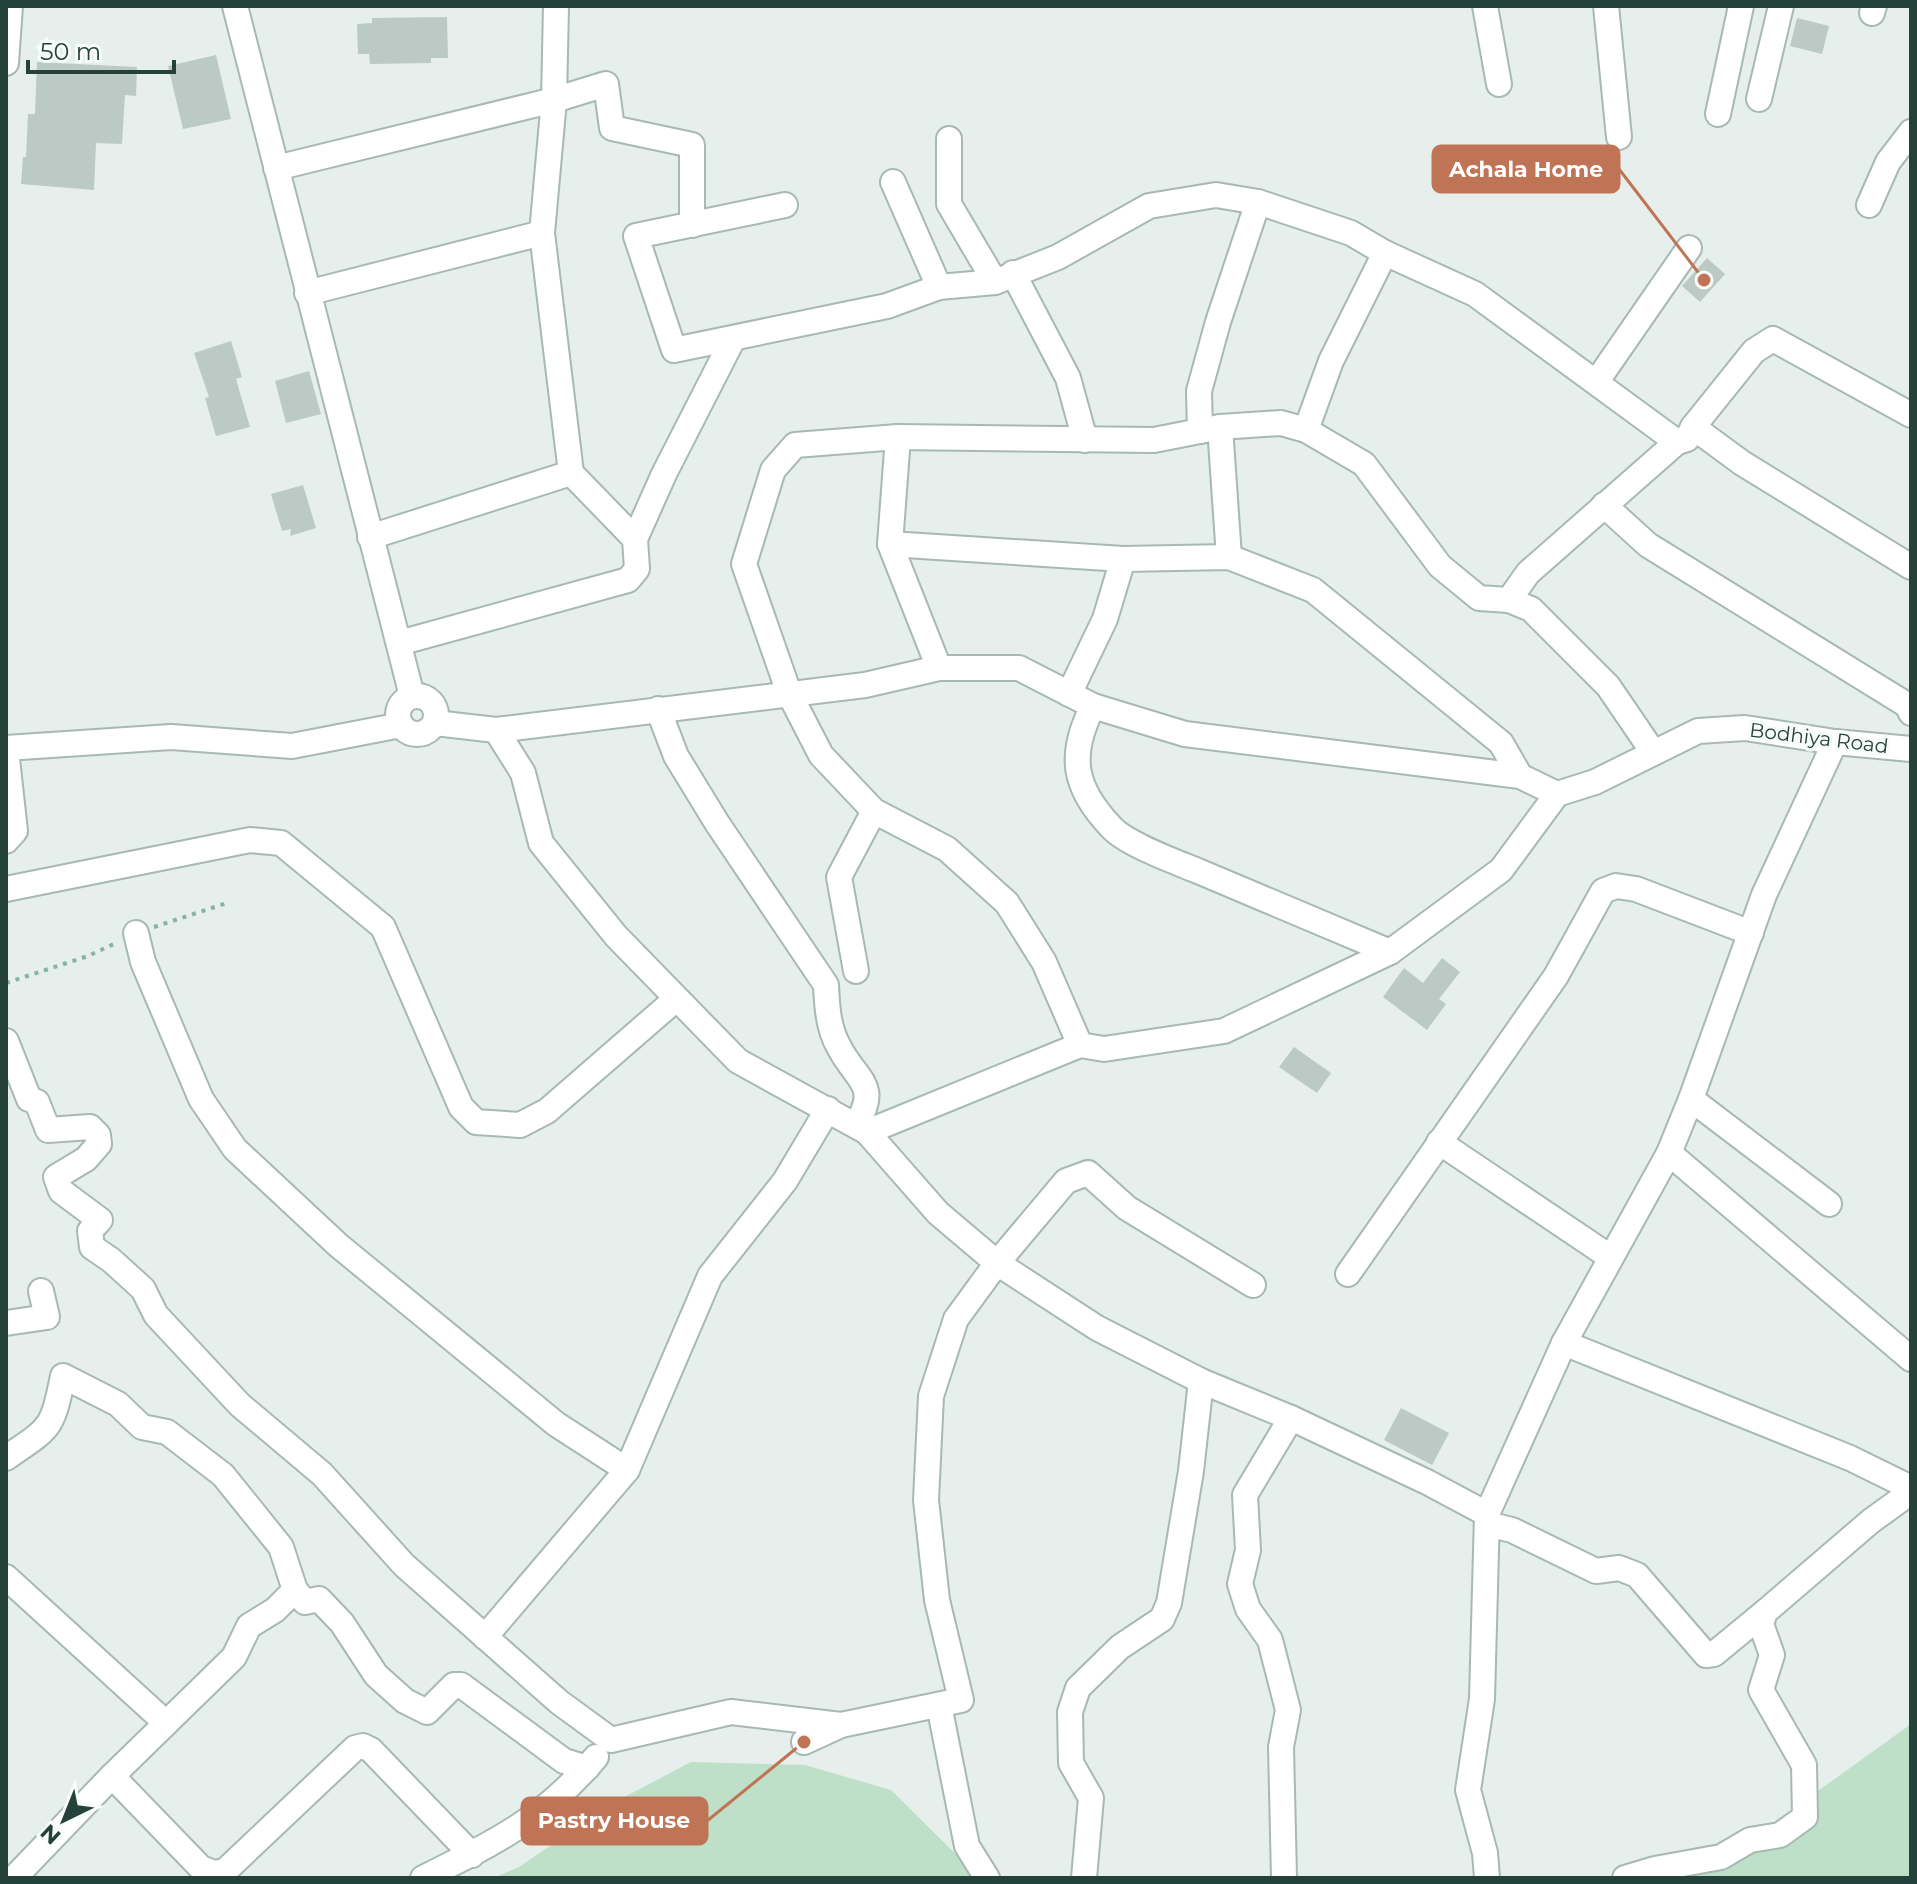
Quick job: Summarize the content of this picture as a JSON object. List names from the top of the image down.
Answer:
{
  "streets": {
    "street": ["Bodhiya Road"]
  },
  "places": ["Achala Home", "Pastry House"],
  "scale_bar": "50 m",
  "north": "bottom left"
}
